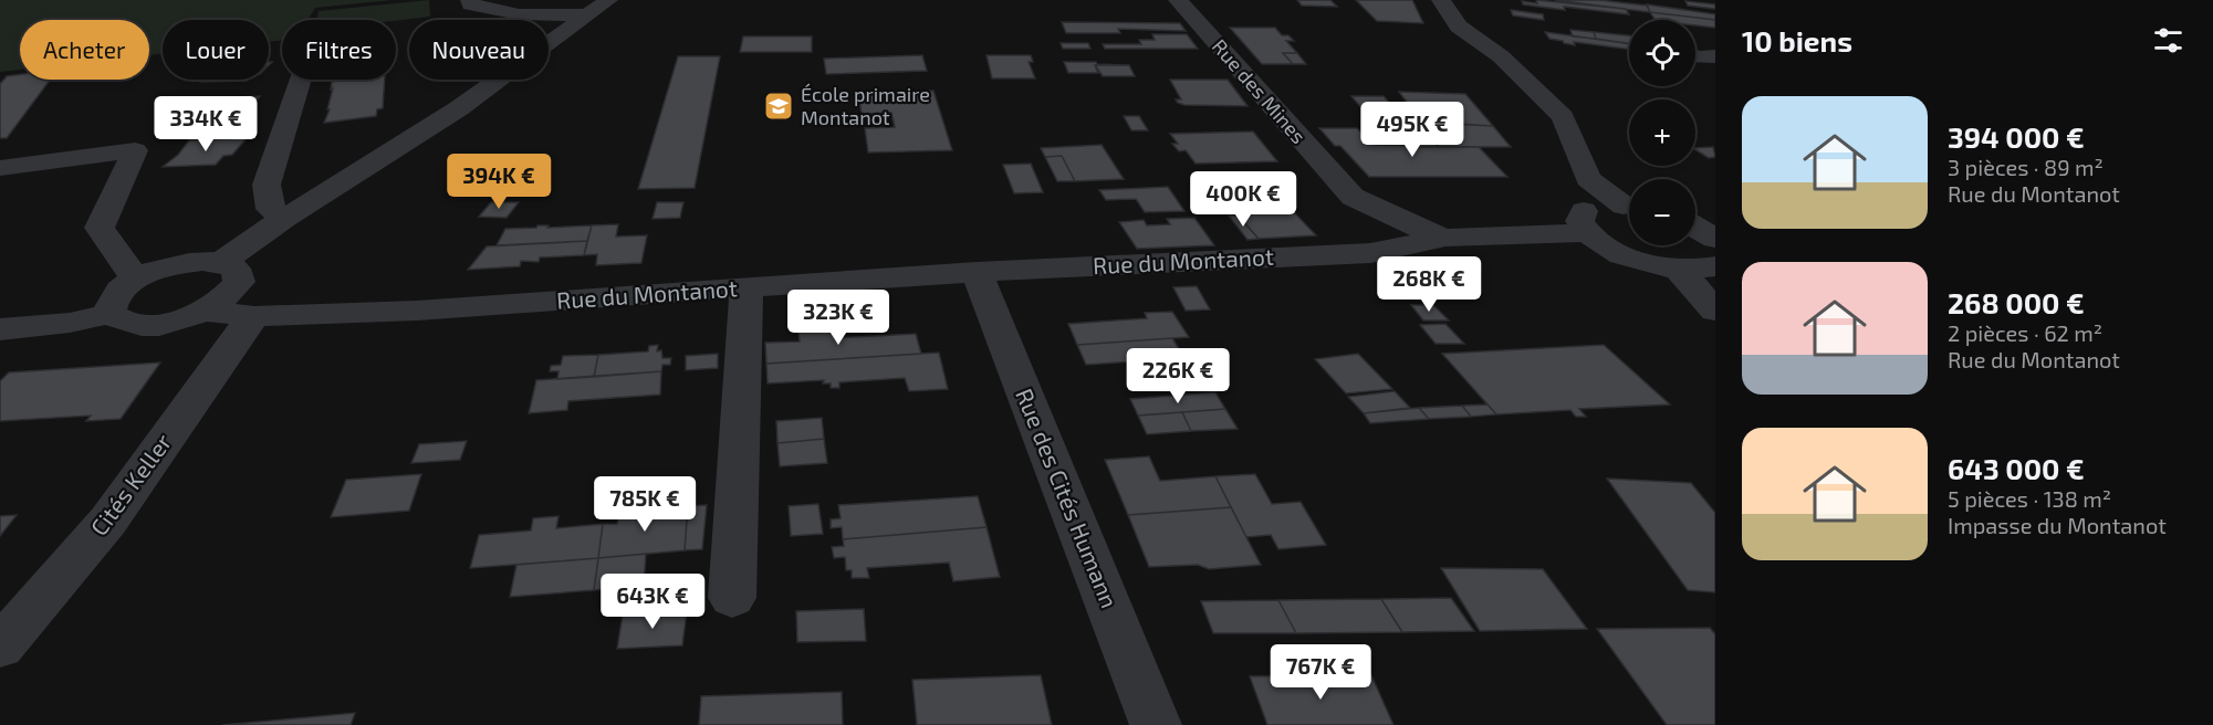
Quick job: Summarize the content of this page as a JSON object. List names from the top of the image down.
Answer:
{
  "streets": {
    "street": [
      "Rue des Mines",
      "Rue du Montanot",
      "Cités Keller",
      "Rue des Cités Humann"
    ]
  },
  "crossings": [
    ["Rue des Mines", "Rue du Montanot"],
    ["Rue du Montanot", "Cités Keller"],
    ["Rue du Montanot", "Rue des Cités Humann"]
  ],
  "places": {
    "school or university": ["École primaire Montanot"]
  },
  "page": {
    "heading": "10 biens",
    "map_buttons": ["+", "−"],
    "chip": [
      "Acheter",
      "Louer",
      "Filtres",
      "Nouveau"
    ],
    "list": [
      {
        "name": "394 000 €",
        "note": "3 pièces · 89 m² · Rue du Montanot"
      },
      {
        "name": "268 000 €",
        "note": "2 pièces · 62 m² · Rue du Montanot"
      },
      {
        "name": "643 000 €",
        "note": "5 pièces · 138 m² · Impasse du Montanot"
      }
    ],
    "price": [
      "334K €",
      "495K €",
      "394K €",
      "400K €",
      "268K €",
      "323K €",
      "226K €",
      "785K €",
      "643K €",
      "767K €"
    ]
  }
}
